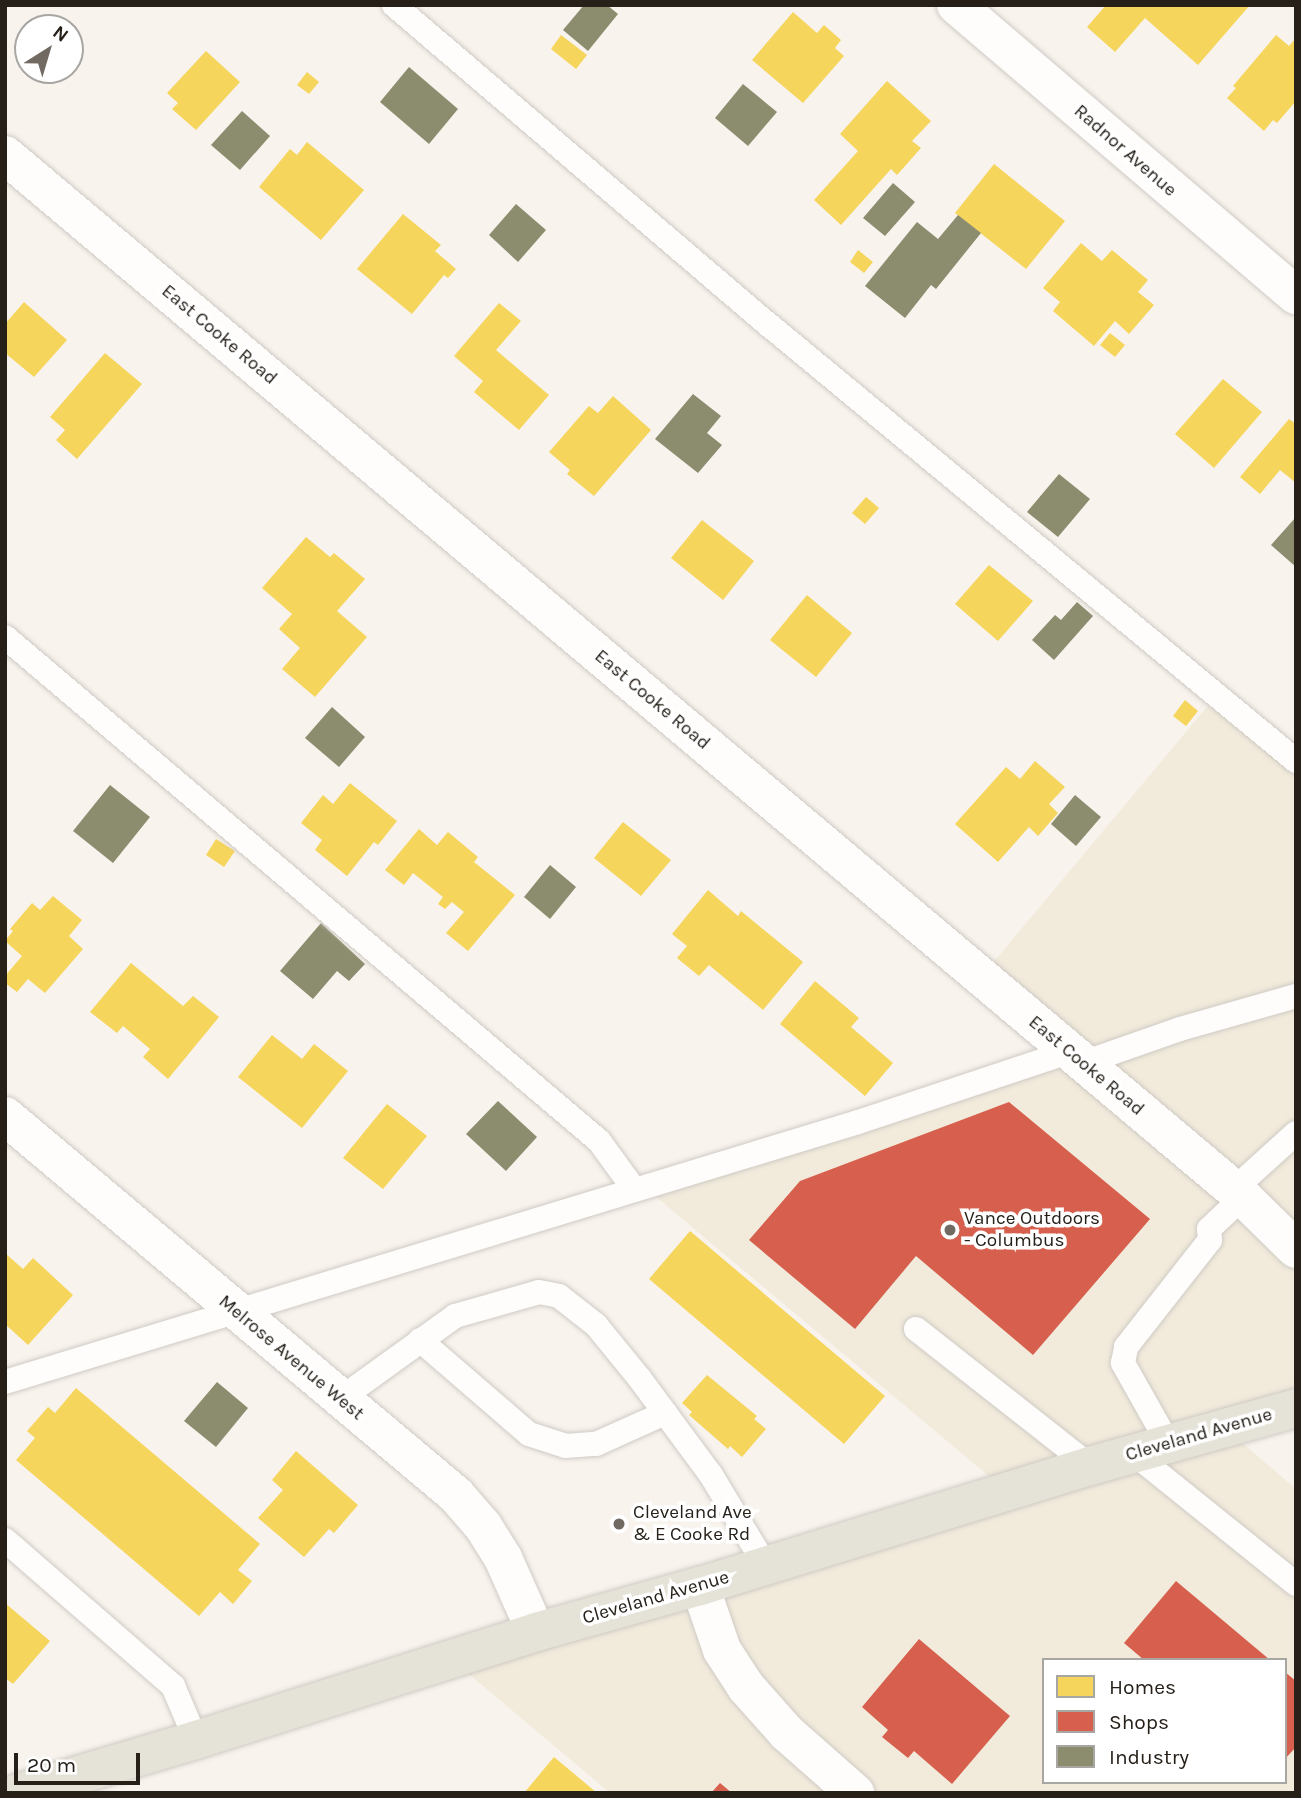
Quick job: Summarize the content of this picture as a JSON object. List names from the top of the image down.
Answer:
{
  "streets": {
    "main road": ["Cleveland Avenue"],
    "street": ["Radnor Avenue", "East Cooke Road", "Melrose Avenue West"]
  },
  "crossings": [
    ["Melrose Avenue West", "Cleveland Avenue"]
  ],
  "places": ["Vance Outdoors - Columbus", "Cleveland Ave & E Cooke Rd"],
  "legend": ["Homes", "Shops", "Industry"],
  "scale_bar": "20 m",
  "north": "top right"
}
